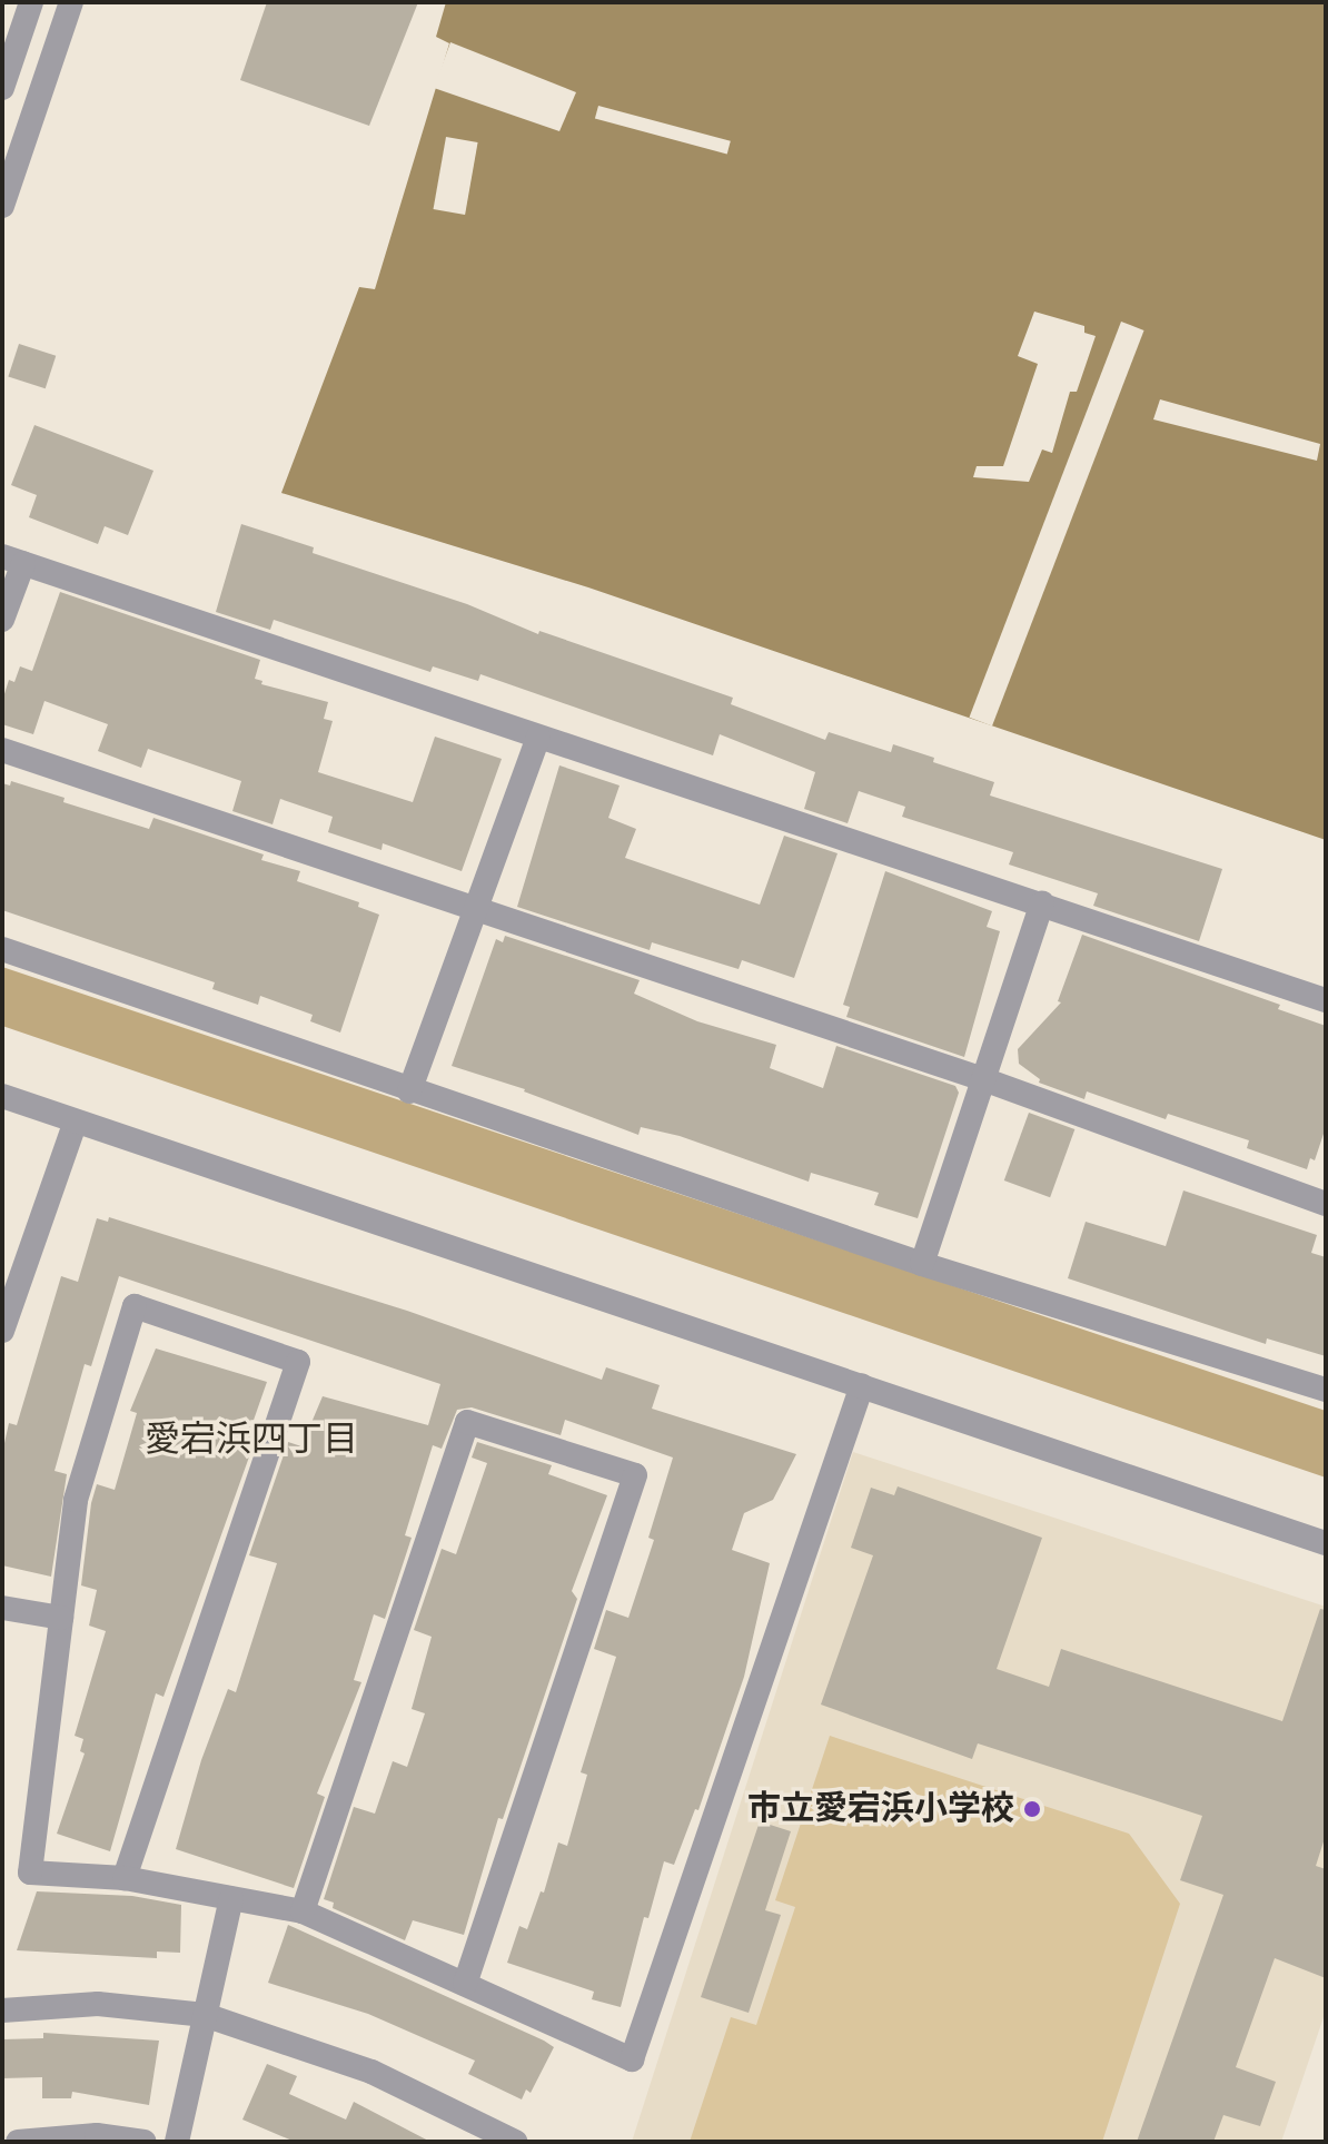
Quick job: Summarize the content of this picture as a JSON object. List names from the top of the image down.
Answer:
{
  "districts": ["愛宕浜四丁目"],
  "places": ["市立愛宕浜小学校"]
}
